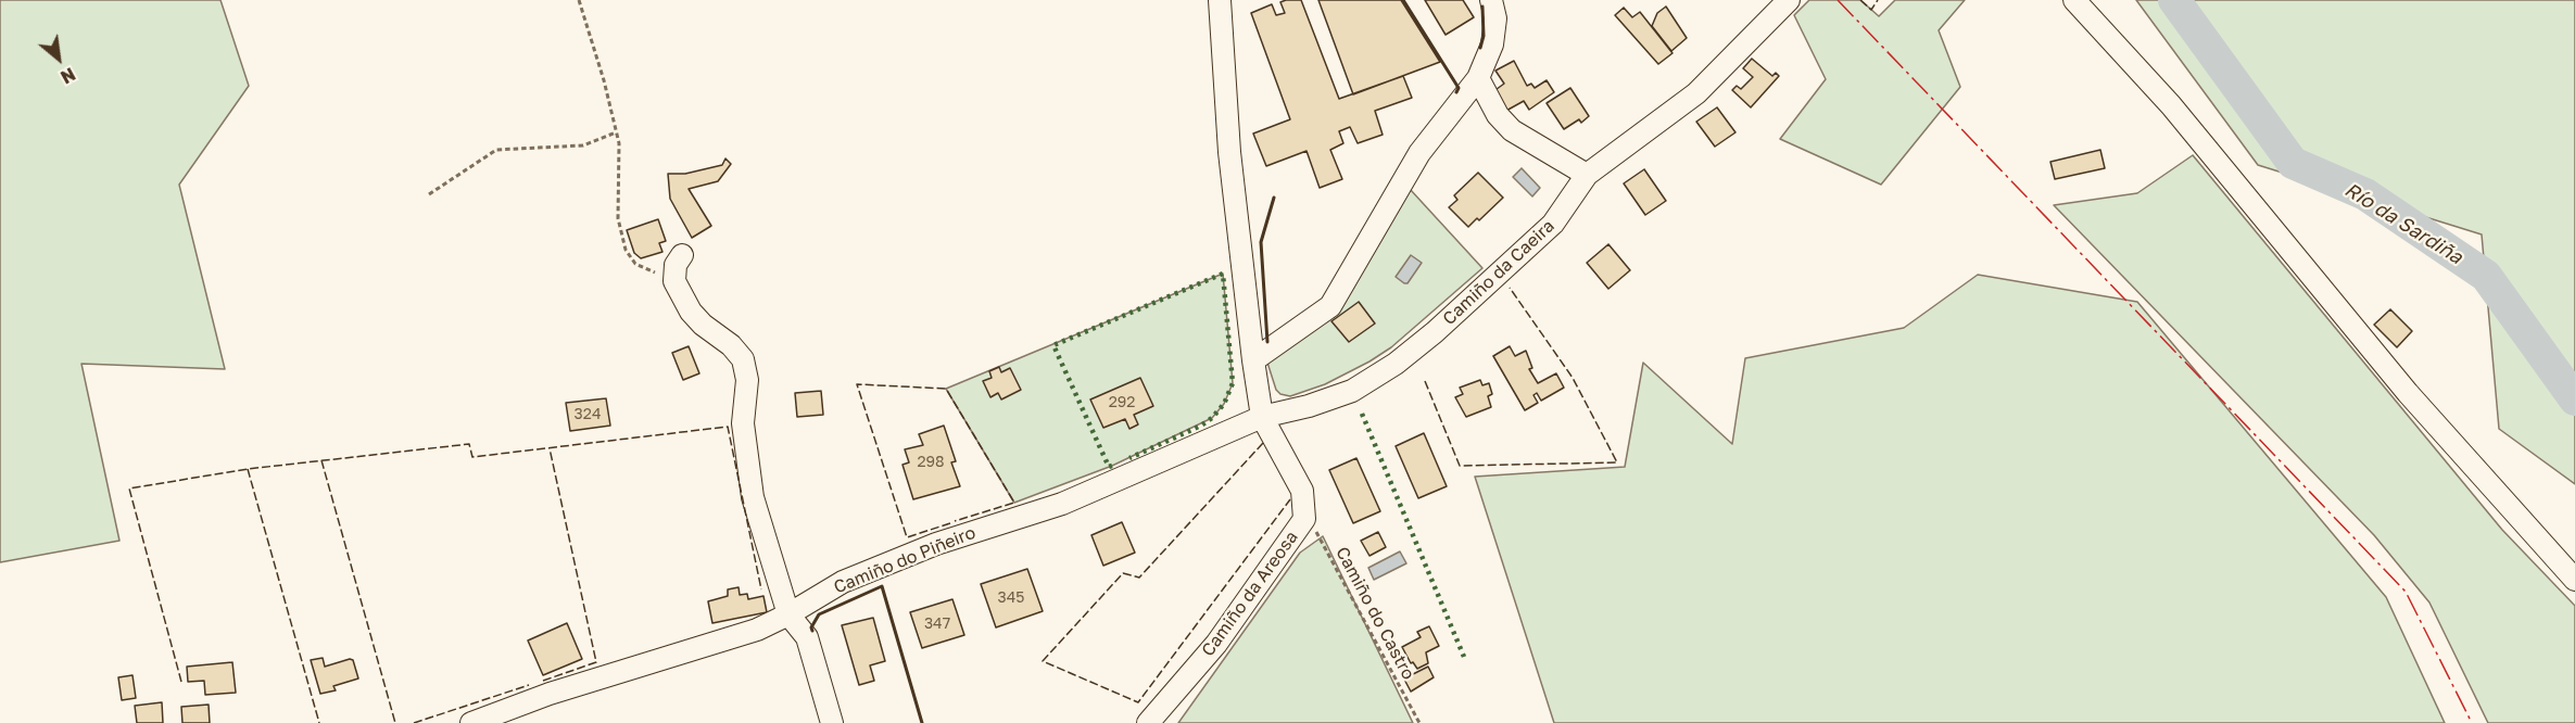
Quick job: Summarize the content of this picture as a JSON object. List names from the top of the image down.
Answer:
{
  "streets": {
    "street": ["Camiño da Caeira", "Camiño do Piñeiro", "Camiño da Areosa"],
    "path": ["Camiño do Castro"]
  },
  "crossings": [
    ["Camiño da Caeira", "Camiño do Piñeiro"],
    ["Camiño da Caeira", "Camiño da Areosa"],
    ["Camiño do Piñeiro", "Camiño da Areosa"],
    ["Camiño da Areosa", "Camiño do Castro"]
  ],
  "water": ["Río da Sardiña"],
  "house_numbers": [
    "292",
    "324",
    "298",
    "345",
    "347"
  ],
  "north": "bottom right"
}
